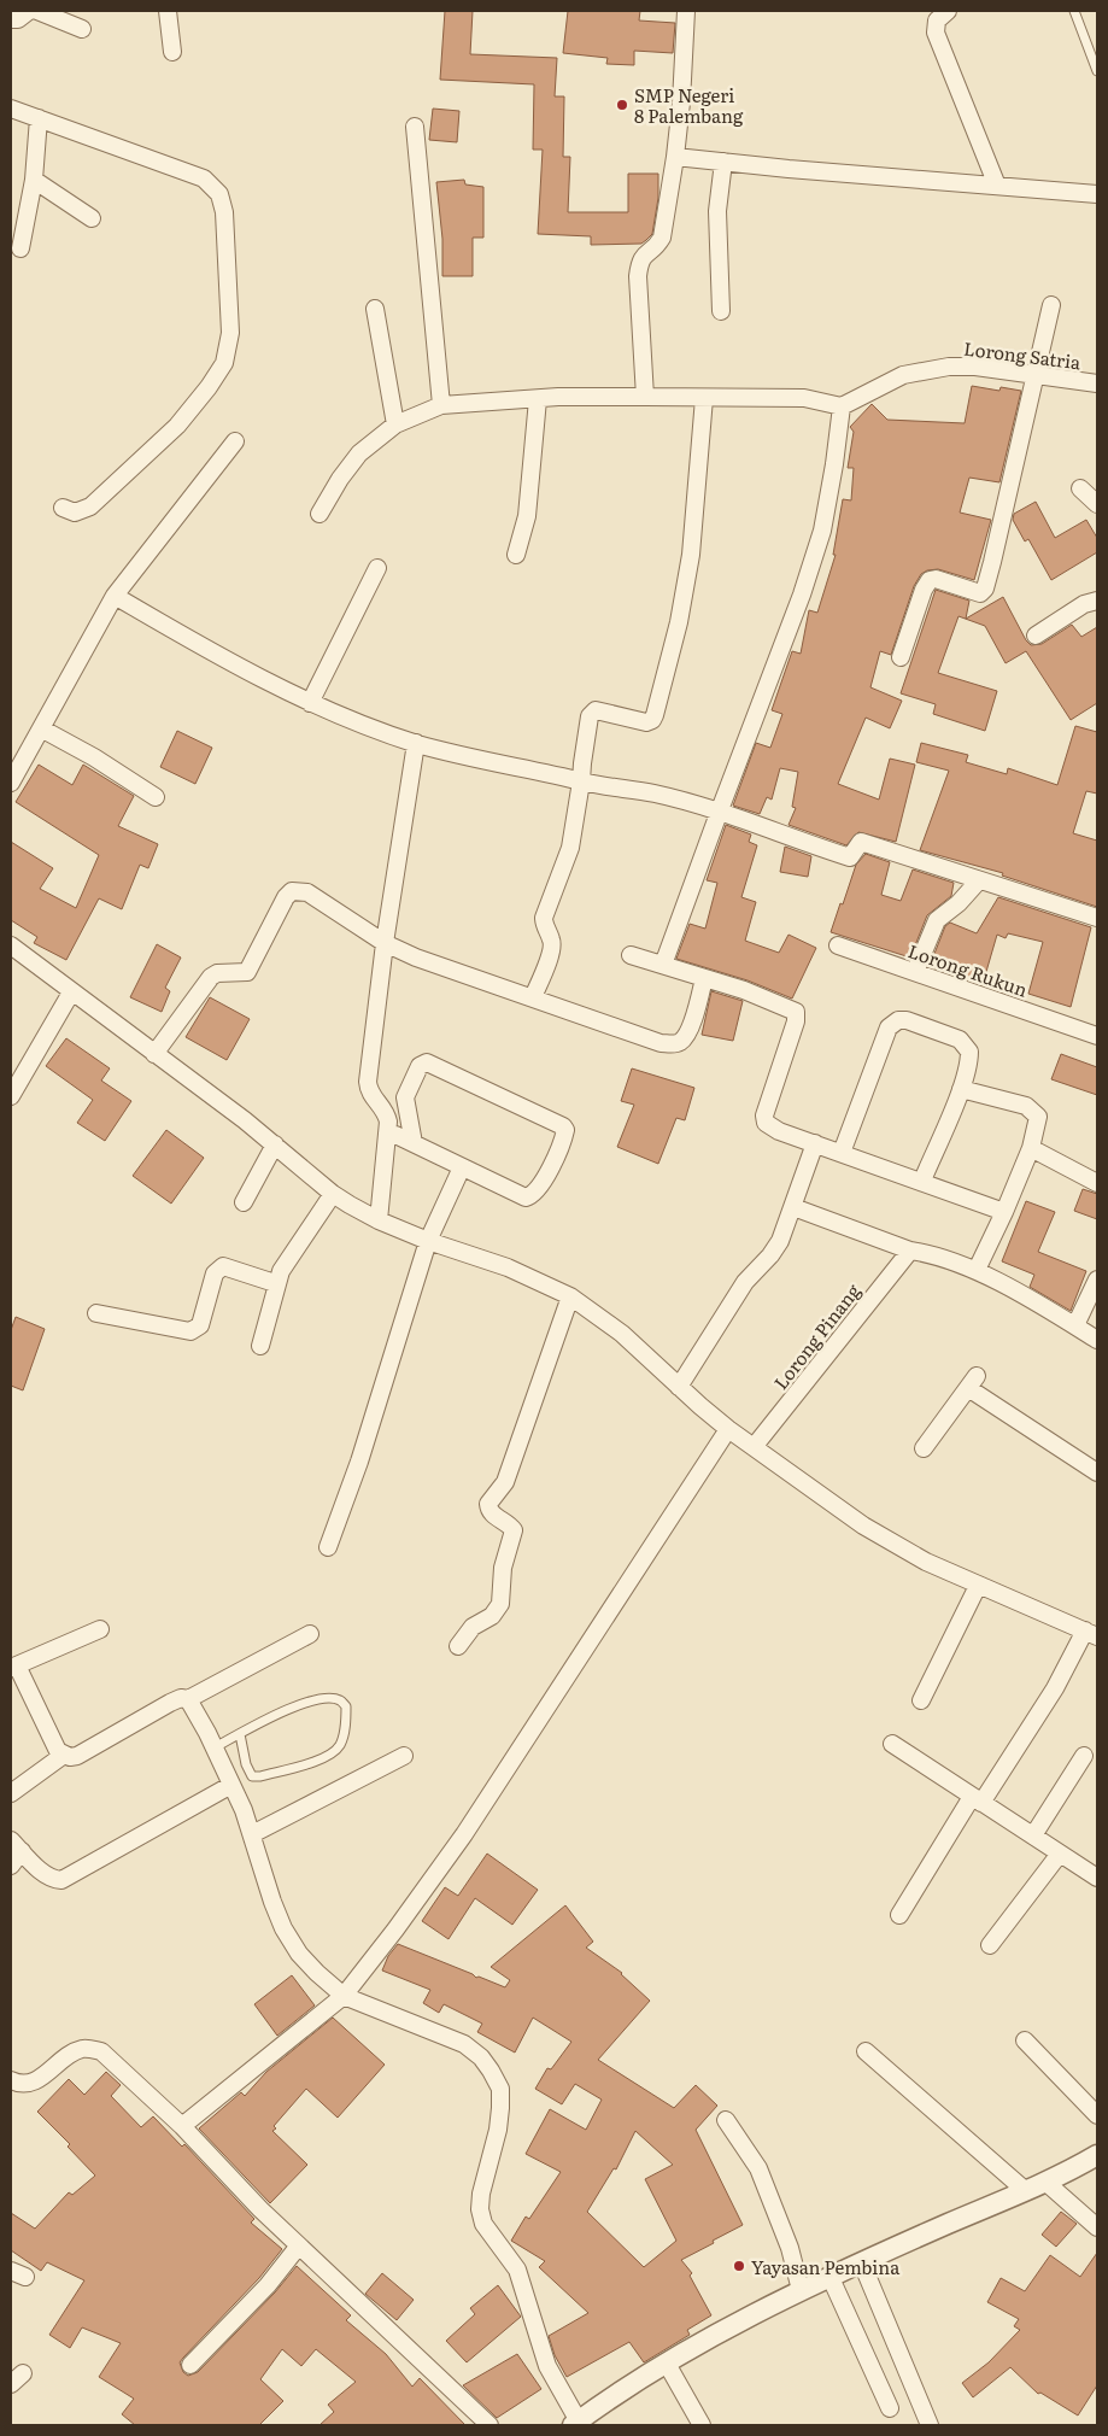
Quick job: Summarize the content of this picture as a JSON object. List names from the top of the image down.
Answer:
{
  "streets": {
    "street": ["Lorong Satria", "Lorong Rukun", "Lorong Pinang"]
  },
  "places": ["SMP Negeri 8 Palembang", "Yayasan Pembina"]
}
